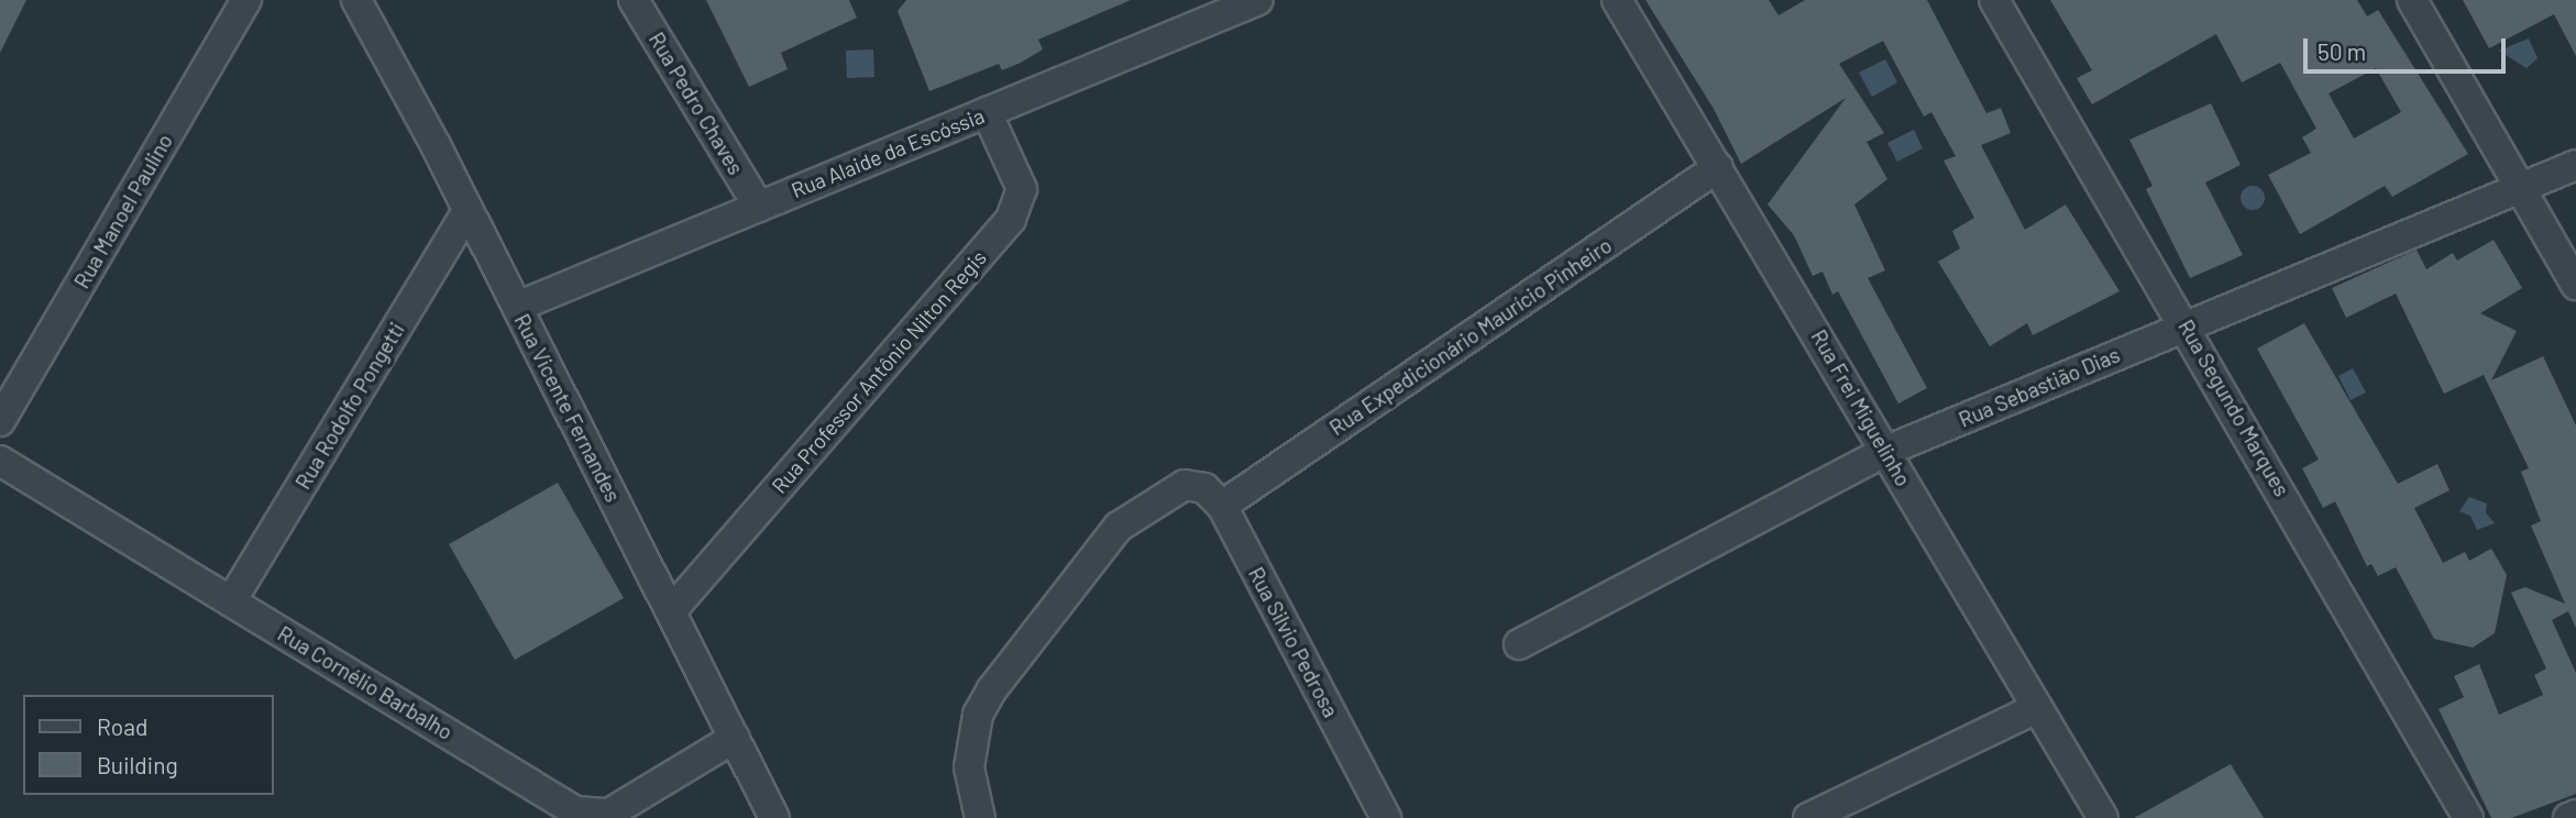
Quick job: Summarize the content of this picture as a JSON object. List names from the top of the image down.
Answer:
{
  "streets": {
    "street": [
      "Rua Pedro Chaves",
      "Rua Alaide da Escóssia",
      "Rua Manoel Paulino",
      "Rua Expedicionário Maurício Pinheiro",
      "Rua Professor Antônio Nilton Regis",
      "Rua Sebastião Dias",
      "Rua Rodolfo Pongetti",
      "Rua Vicente Fernandes",
      "Rua Frei Miguelinho",
      "Rua Segundo Marques",
      "Rua Silvio Pedrosa",
      "Rua Cornélio Barbalho"
    ]
  },
  "crossings": [
    ["Rua Pedro Chaves", "Rua Alaide da Escóssia"],
    ["Rua Alaide da Escóssia", "Rua Professor Antônio Nilton Regis"],
    ["Rua Alaide da Escóssia", "Rua Vicente Fernandes"],
    ["Rua Expedicionário Maurício Pinheiro", "Rua Frei Miguelinho"],
    ["Rua Expedicionário Maurício Pinheiro", "Rua Silvio Pedrosa"],
    ["Rua Professor Antônio Nilton Regis", "Rua Vicente Fernandes"],
    ["Rua Sebastião Dias", "Rua Frei Miguelinho"],
    ["Rua Sebastião Dias", "Rua Segundo Marques"],
    ["Rua Rodolfo Pongetti", "Rua Vicente Fernandes"],
    ["Rua Rodolfo Pongetti", "Rua Cornélio Barbalho"],
    ["Rua Vicente Fernandes", "Rua Cornélio Barbalho"]
  ],
  "legend": ["Road", "Building"],
  "scale_bar": "50 m"
}
